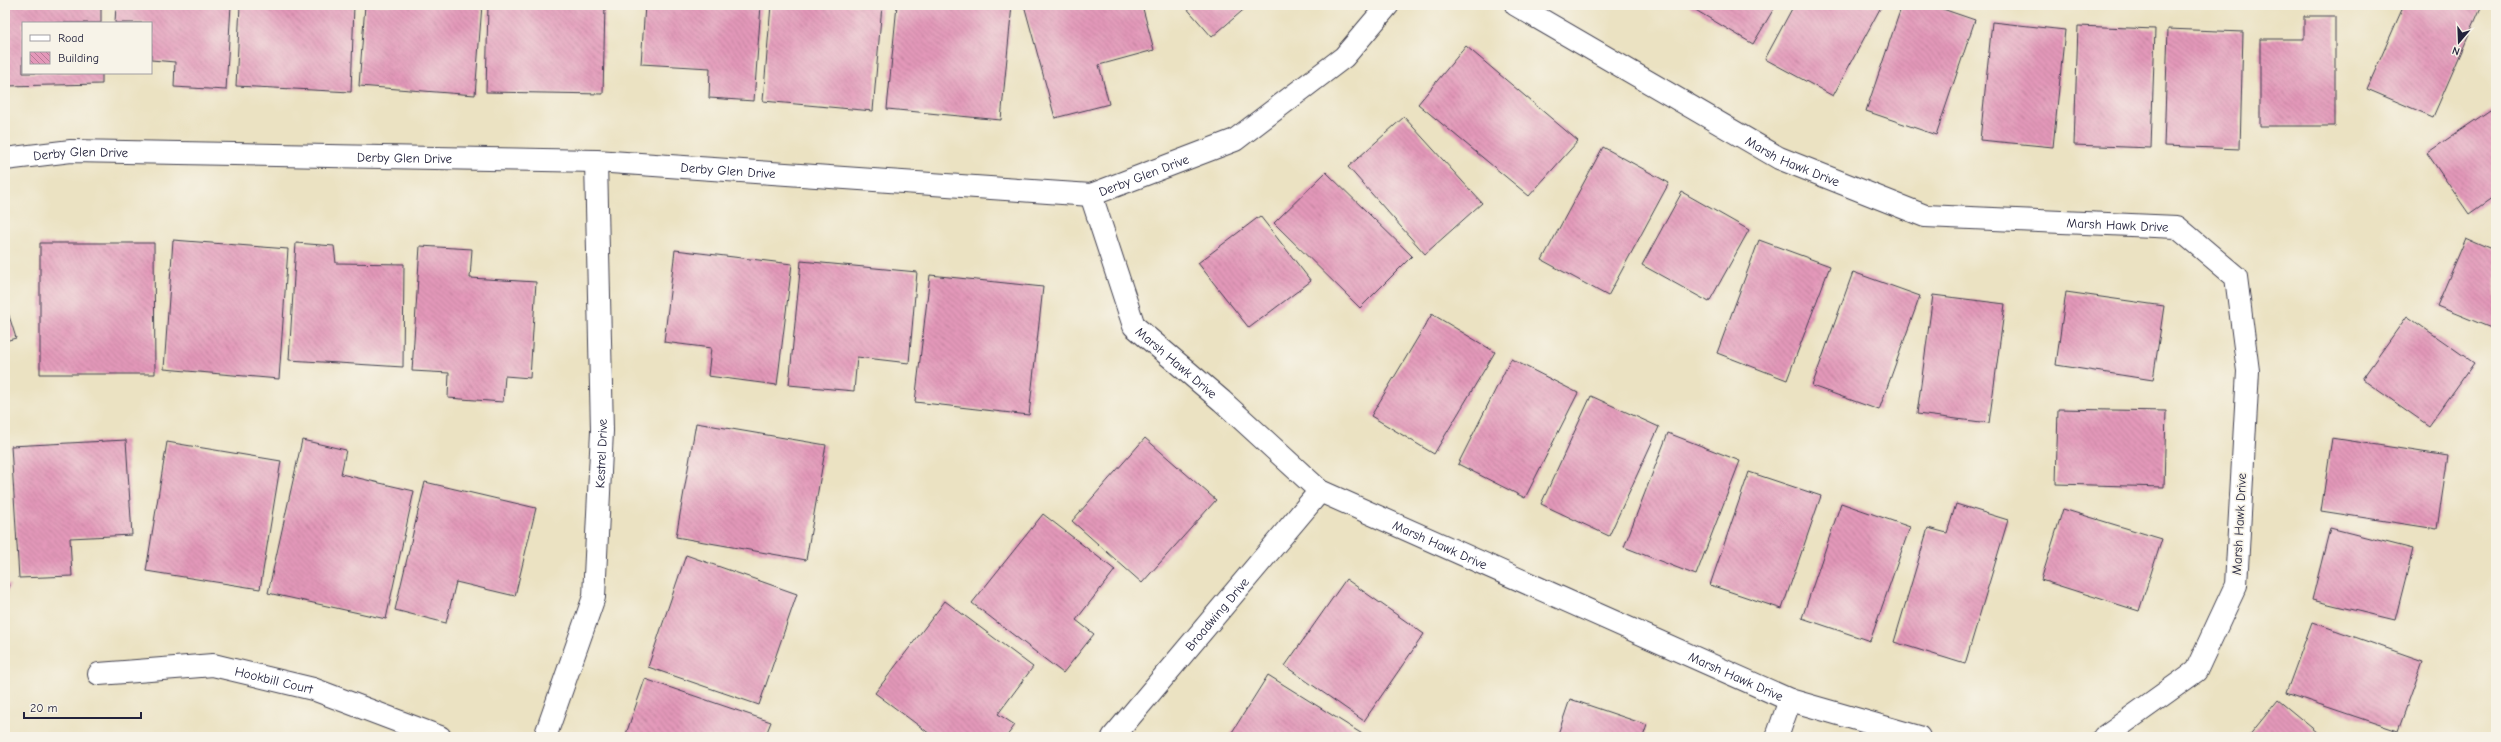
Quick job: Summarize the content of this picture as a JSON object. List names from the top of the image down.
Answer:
{
  "streets": {
    "street": [
      "Derby Glen Drive",
      "Marsh Hawk Drive",
      "Kestrel Drive",
      "Broadwing Drive",
      "Hookbill Court"
    ]
  },
  "crossings": [
    ["Derby Glen Drive", "Marsh Hawk Drive"],
    ["Derby Glen Drive", "Kestrel Drive"],
    ["Marsh Hawk Drive", "Broadwing Drive"]
  ],
  "legend": ["Road", "Building"],
  "scale_bar": "20 m",
  "north": "bottom"
}
